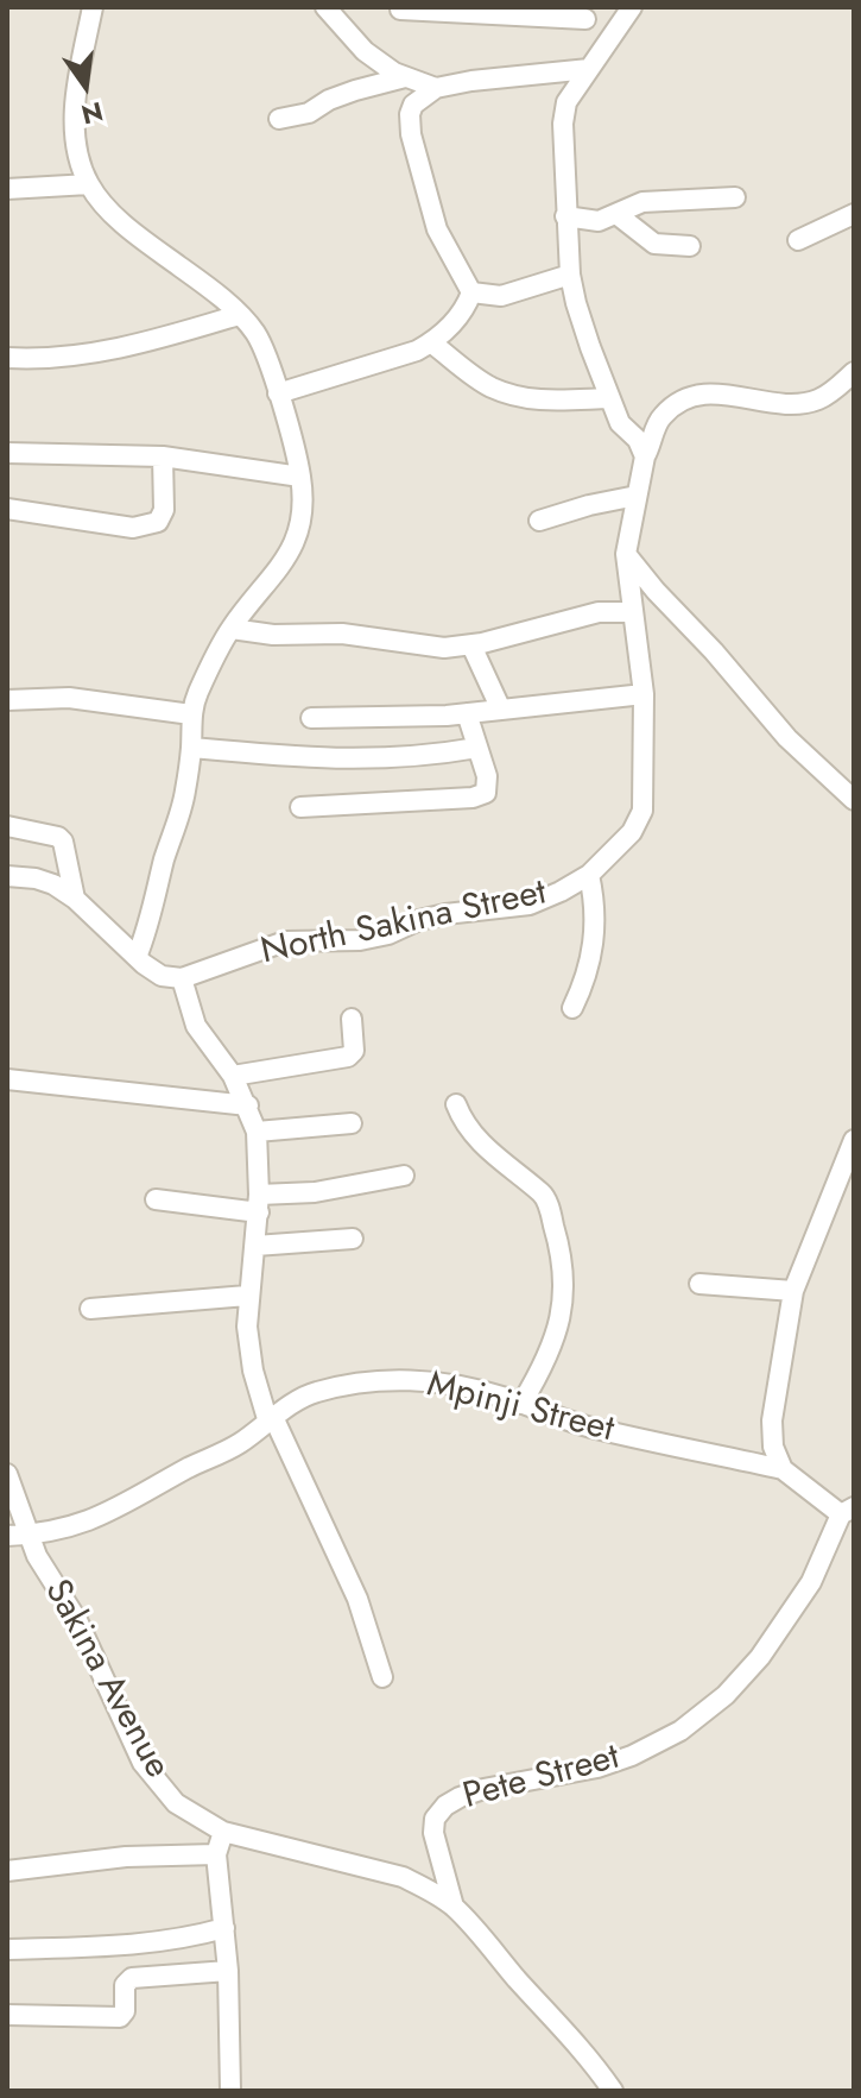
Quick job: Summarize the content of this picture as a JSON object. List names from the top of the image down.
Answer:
{
  "streets": {
    "street": [
      "North Sakina Street",
      "Mpinji Street",
      "Sakina Avenue",
      "Pete Street"
    ]
  },
  "crossings": [
    ["Mpinji Street", "Sakina Avenue"],
    ["Sakina Avenue", "Pete Street"]
  ],
  "north": "bottom"
}
